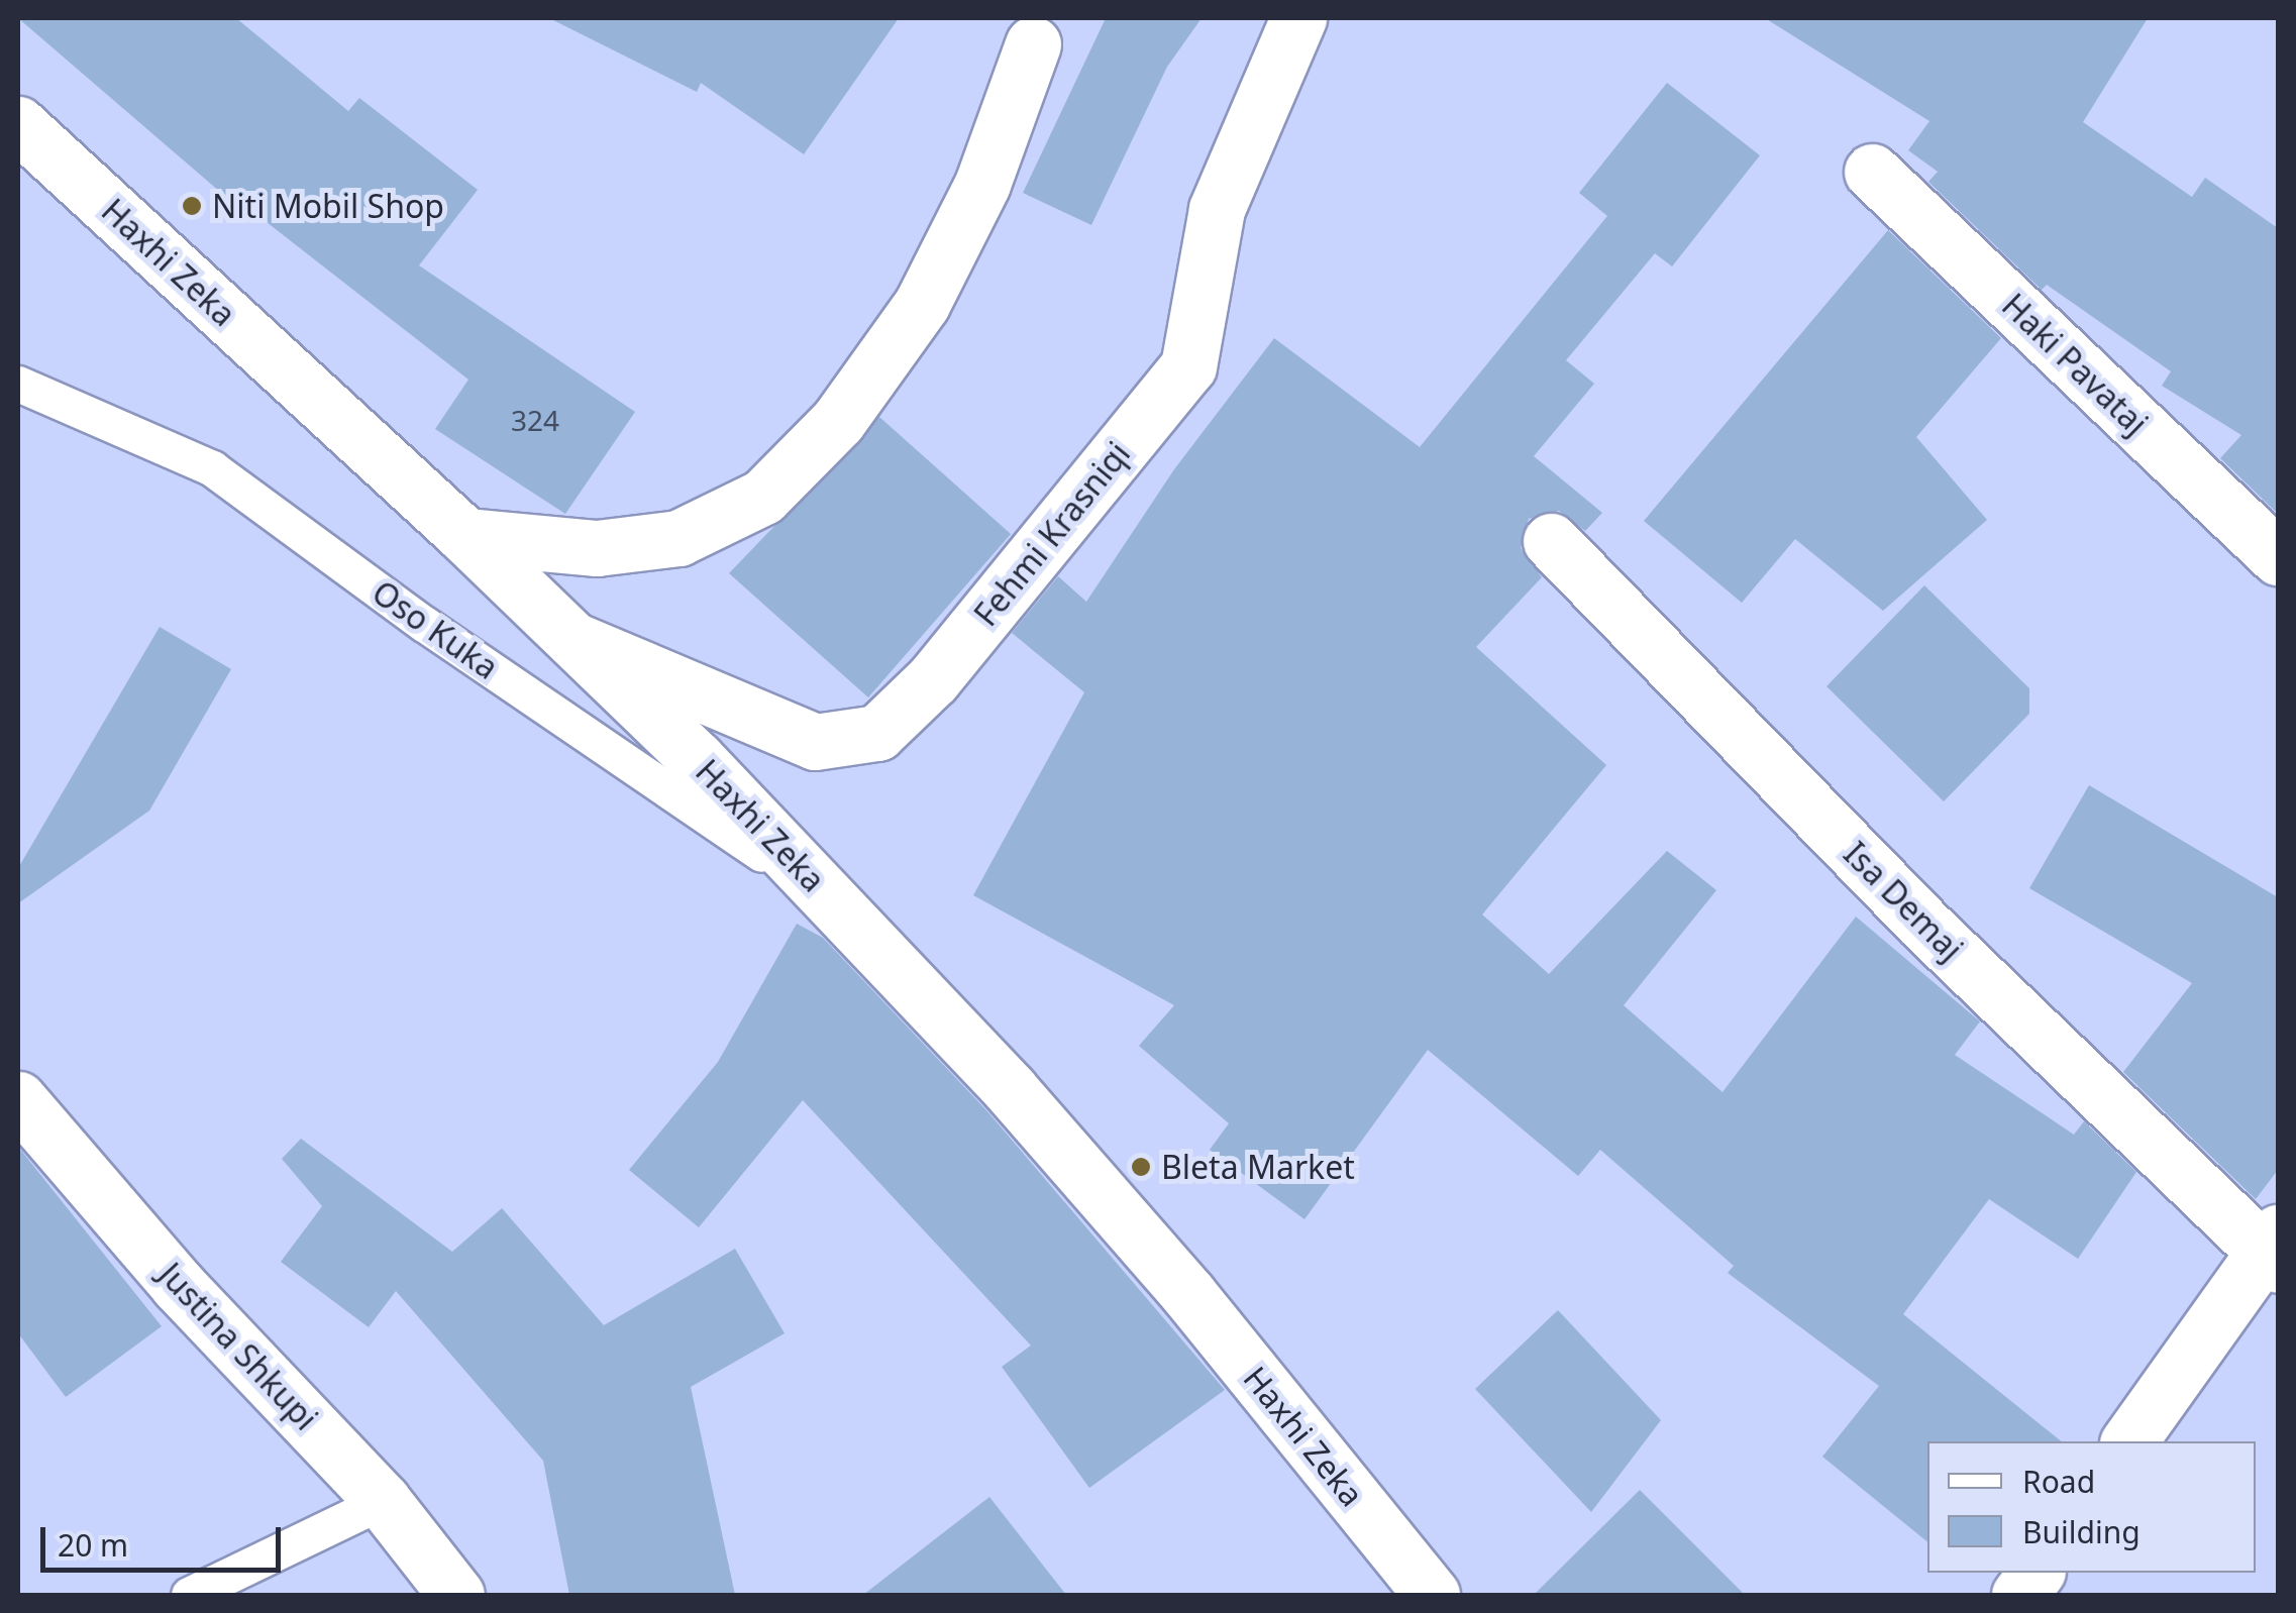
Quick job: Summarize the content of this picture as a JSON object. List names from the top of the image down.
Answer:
{
  "streets": {
    "street": [
      "Haxhi Zeka",
      "Haki Pavataj",
      "Fehmi Krasniqi",
      "Isa Demaj",
      "Justina Shkupi"
    ],
    "lane": ["Oso Kuka"]
  },
  "crossings": [
    ["Haxhi Zeka", "Fehmi Krasniqi"],
    ["Haxhi Zeka", "Oso Kuka"]
  ],
  "places": ["Niti Mobil Shop", "Bleta Market"],
  "house_numbers": ["324"],
  "legend": ["Road", "Building"],
  "scale_bar": "20 m"
}
